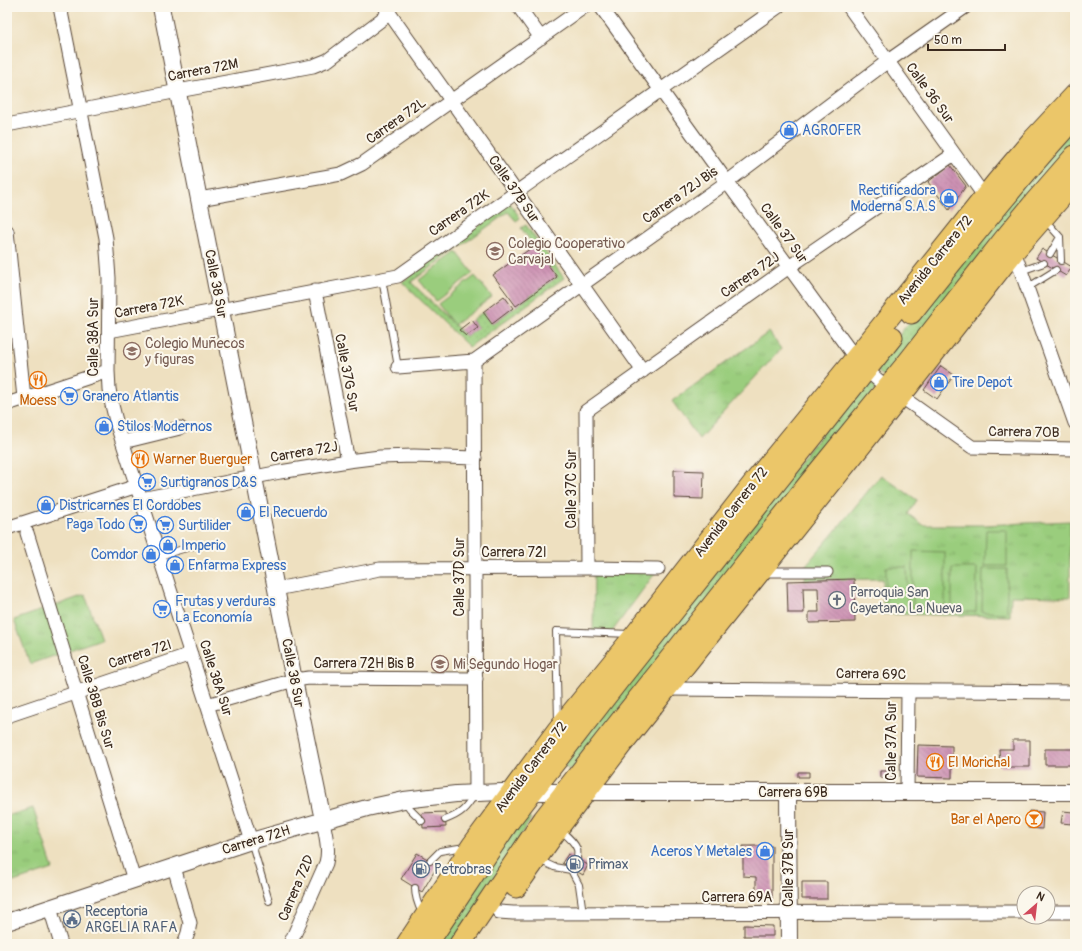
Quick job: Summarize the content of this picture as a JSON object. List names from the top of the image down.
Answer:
{
  "streets": {
    "highway": ["Avenida Carrera 72"],
    "street": [
      "Carrera 72M",
      "Calle 36 Sur",
      "Carrera 72L",
      "Calle 37B Sur",
      "Carrera 72J Bis",
      "Carrera 72K",
      "Calle 37 Sur",
      "Carrera 72J",
      "Calle 38 Sur",
      "Calle 38A Sur",
      "Calle 37G Sur",
      "Carrera 70B",
      "Calle 37C Sur",
      "Carrera 72I",
      "Calle 37D Sur",
      "Carrera 72H Bis B",
      "Carrera 69C",
      "Calle 38B Bis Sur",
      "Calle 37A Sur",
      "Carrera 69B",
      "Carrera 72H",
      "Carrera 72D",
      "Carrera 69A"
    ]
  },
  "crossings": [
    ["Carrera 72M", "Calle 37B Sur"],
    ["Carrera 72M", "Calle 38 Sur"],
    ["Carrera 72M", "Calle 38A Sur"],
    ["Calle 36 Sur", "Carrera 72J Bis"],
    ["Calle 36 Sur", "Avenida Carrera 72"],
    ["Calle 36 Sur", "Carrera 72J"],
    ["Carrera 72L", "Calle 37B Sur"],
    ["Carrera 72L", "Calle 38 Sur"],
    ["Calle 37B Sur", "Carrera 72J Bis"],
    ["Calle 37B Sur", "Carrera 72K"],
    ["Calle 37B Sur", "Carrera 72J"],
    ["Calle 37B Sur", "Carrera 69B"],
    ["Calle 37B Sur", "Carrera 69A"],
    ["Carrera 72J Bis", "Calle 37 Sur"],
    ["Carrera 72J Bis", "Calle 37D Sur"],
    ["Carrera 72K", "Calle 37 Sur"],
    ["Carrera 72K", "Calle 38 Sur"],
    ["Carrera 72K", "Calle 38A Sur"],
    ["Carrera 72K", "Calle 37G Sur"],
    ["Calle 37 Sur", "Avenida Carrera 72"],
    ["Calle 37 Sur", "Carrera 72J"],
    ["Calle 37 Sur", "Carrera 70B"],
    ["Avenida Carrera 72", "Carrera 69B"],
    ["Avenida Carrera 72", "Carrera 72H"],
    ["Carrera 72J", "Calle 38 Sur"],
    ["Carrera 72J", "Calle 38A Sur"],
    ["Carrera 72J", "Calle 37G Sur"],
    ["Carrera 72J", "Calle 37C Sur"],
    ["Carrera 72J", "Calle 37D Sur"],
    ["Calle 38 Sur", "Carrera 72I"],
    ["Calle 38 Sur", "Carrera 72H Bis B"],
    ["Calle 38 Sur", "Carrera 72H"],
    ["Calle 38 Sur", "Carrera 72D"],
    ["Calle 38A Sur", "Carrera 72I"],
    ["Calle 38A Sur", "Carrera 72H Bis B"],
    ["Calle 38A Sur", "Carrera 72H"],
    ["Calle 37C Sur", "Carrera 72I"],
    ["Carrera 72I", "Calle 37D Sur"],
    ["Carrera 72I", "Calle 38B Bis Sur"],
    ["Calle 37D Sur", "Carrera 72H Bis B"],
    ["Calle 37D Sur", "Carrera 72H"],
    ["Carrera 69C", "Calle 37A Sur"],
    ["Calle 38B Bis Sur", "Carrera 72H"],
    ["Calle 37A Sur", "Carrera 69B"],
    ["Carrera 69B", "Carrera 72H"],
    ["Carrera 72H", "Carrera 72D"]
  ],
  "places": {
    "shop": [
      "AGROFER",
      "Rectificadora Moderna S.A.S",
      "Tire Depot",
      "Stilos Modernos",
      "Districarnes El Cordobes",
      "El Recuerdo",
      "Imperio",
      "Comdor",
      "Enfarma Express",
      "Aceros Y Metales"
    ],
    "school or university": ["Colegio Cooperativo Carvajal", "Colegio Muñecos y figuras", "Mi Segundo Hogar"],
    "restaurant": ["Moess", "Warner Buerguer", "El Morichal"],
    "supermarket": [
      "Granero Atlantis",
      "Surtigranos D&S",
      "Paga Todo",
      "Surtilider",
      "Frutas y verduras La Economía"
    ],
    "church": ["Parroquia San Cayetano La Nueva"],
    "bar": ["Bar el Apero"],
    "fuel station": ["Primax", "Petrobras"],
    "public building": ["Receptoria ARGELIA RAFA"]
  },
  "scale_bar": "50 m",
  "north": "top right"
}
